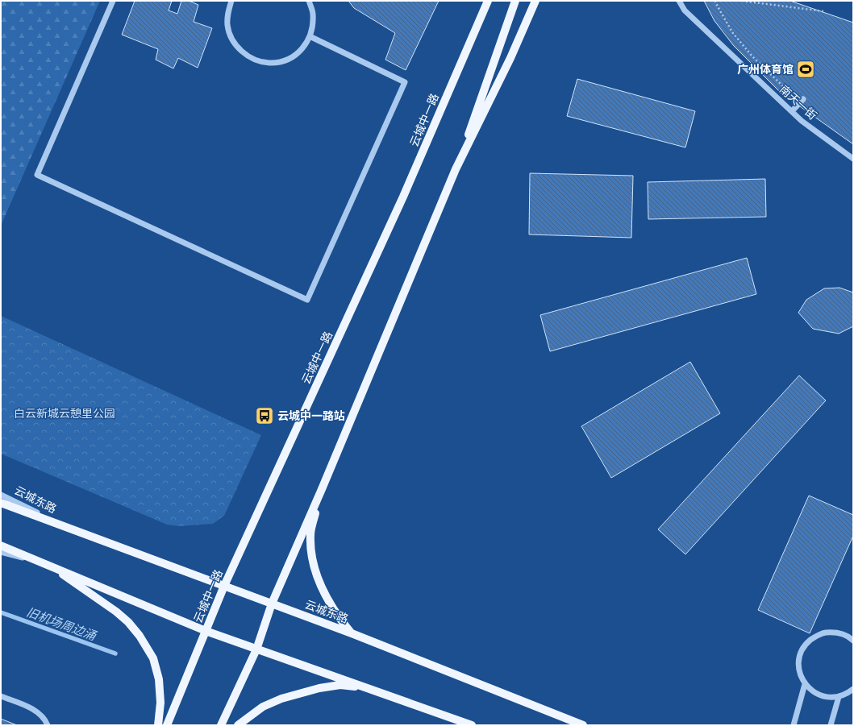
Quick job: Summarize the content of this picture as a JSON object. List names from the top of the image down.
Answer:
{
  "streets": {
    "main road": ["云城中一路", "云城东路"],
    "street": ["南天一街"]
  },
  "crossings": [
    ["云城中一路", "云城东路"]
  ],
  "water": ["旧机场周边涌"],
  "parks": ["白云新城云憩里公园"],
  "places": {
    "sports": ["广州体育馆"],
    "bus stop": ["云城中一路站"]
  }
}
